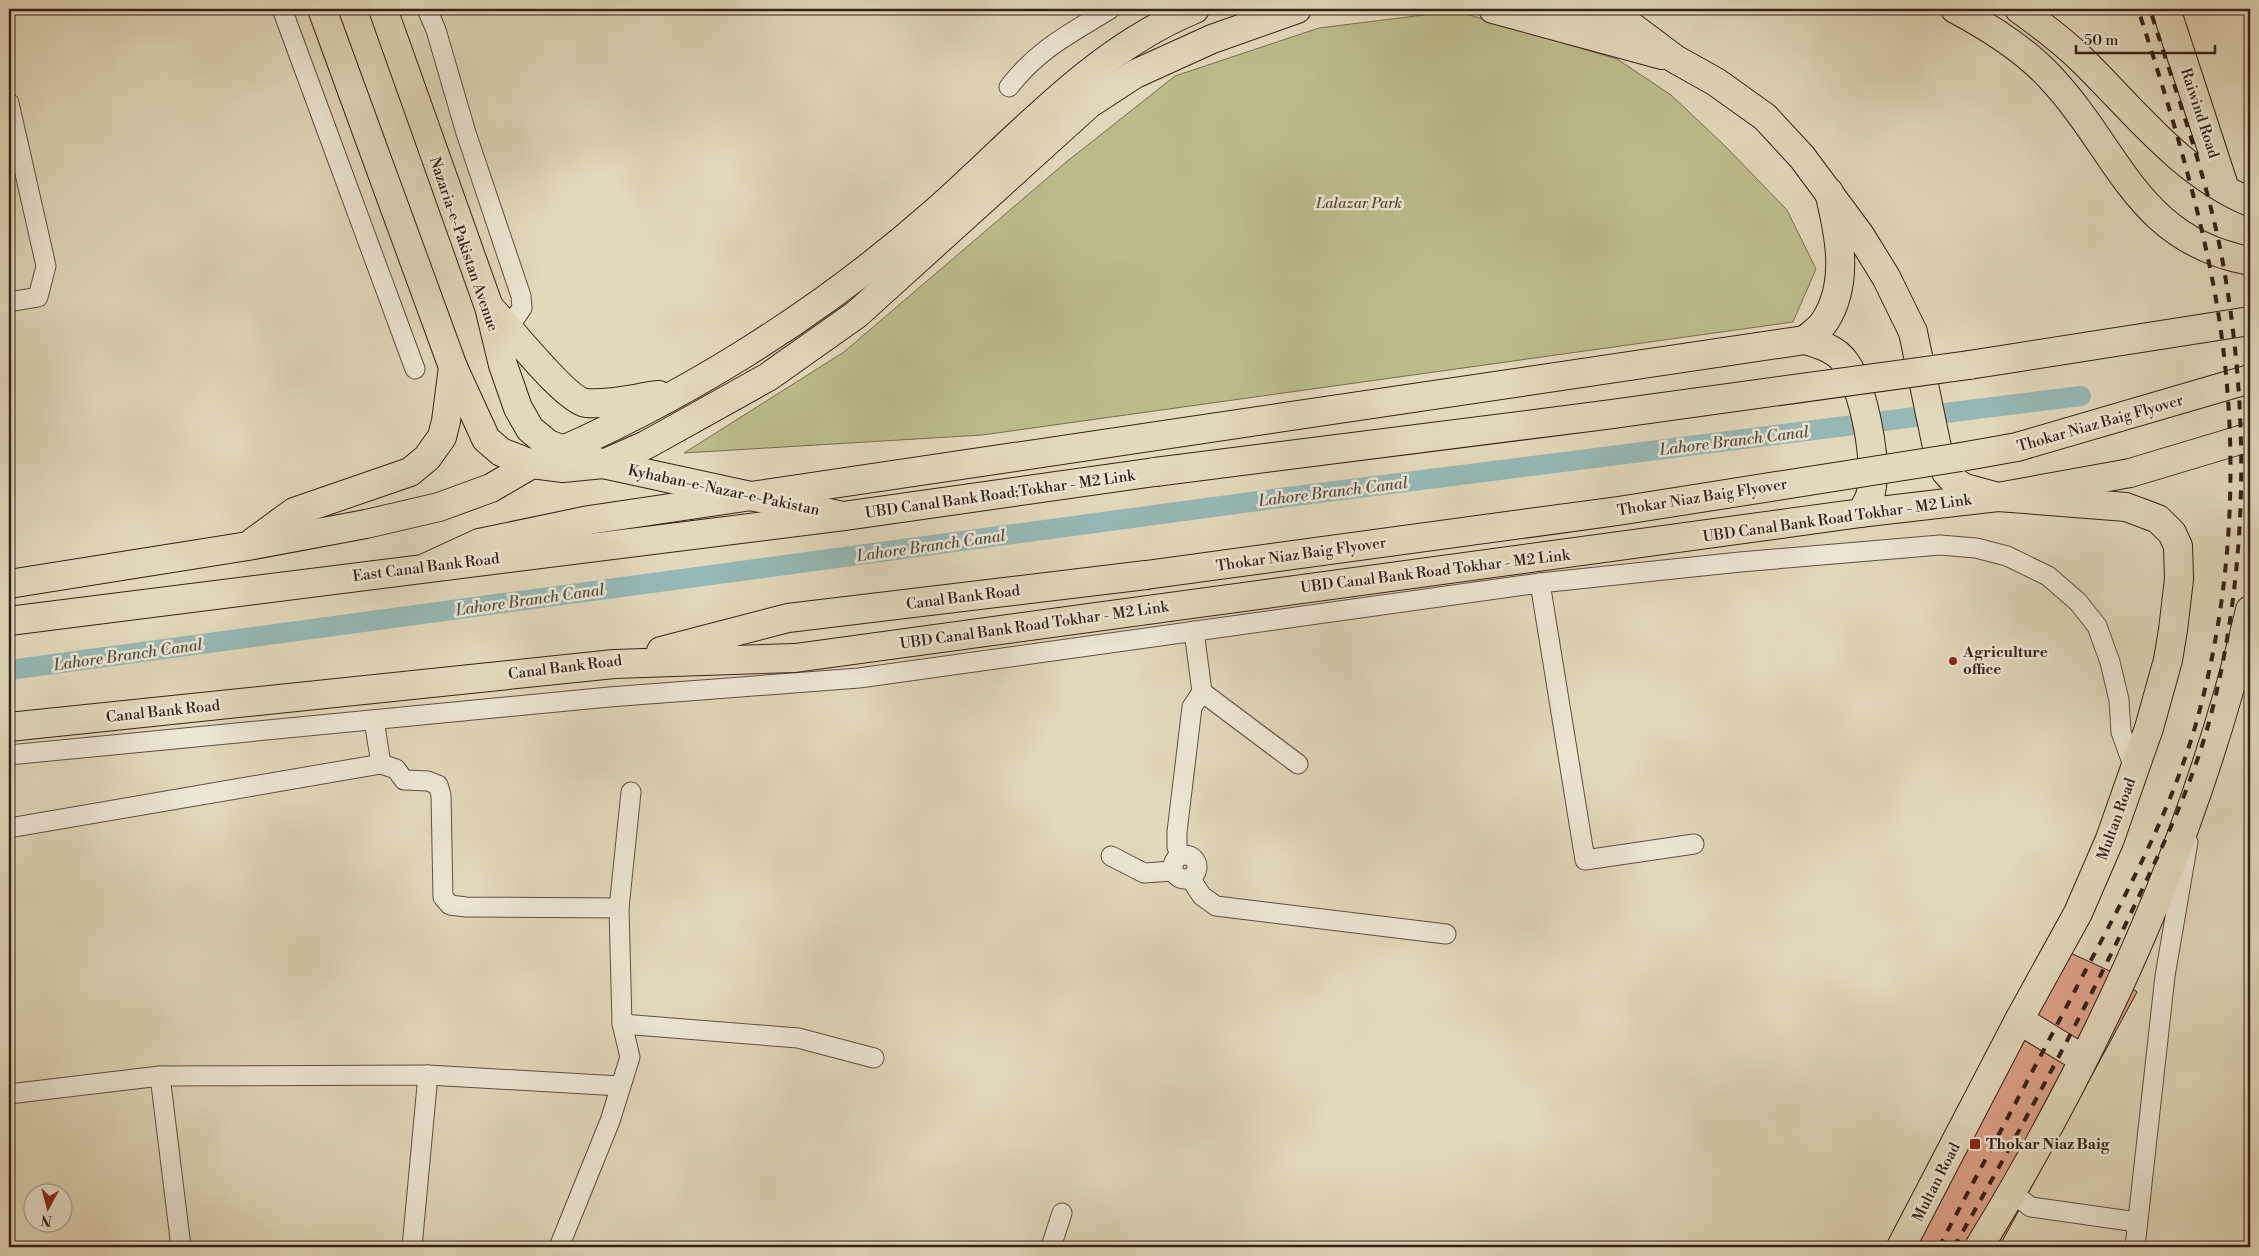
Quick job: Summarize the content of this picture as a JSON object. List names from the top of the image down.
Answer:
{
  "streets": {
    "main road": [
      "Raiwind Road",
      "Nazaria-e-Pakistan Avenue",
      "Thokar Niaz Baig Flyover",
      "Kyhaban-e-Nazar-e-Pakistan",
      "UBD Canal Bank Road;Tokhar - M2 Link",
      "UBD Canal Bank Road Tokhar - M2 Link",
      "East Canal Bank Road",
      "Canal Bank Road",
      "Multan Road"
    ]
  },
  "crossings": [
    ["Nazaria-e-Pakistan Avenue", "Kyhaban-e-Nazar-e-Pakistan"],
    ["Thokar Niaz Baig Flyover", "Canal Bank Road"],
    ["Kyhaban-e-Nazar-e-Pakistan", "UBD Canal Bank Road;Tokhar - M2 Link"],
    ["Kyhaban-e-Nazar-e-Pakistan", "East Canal Bank Road"],
    ["UBD Canal Bank Road;Tokhar - M2 Link", "East Canal Bank Road"],
    ["UBD Canal Bank Road Tokhar - M2 Link", "Canal Bank Road"],
    ["UBD Canal Bank Road Tokhar - M2 Link", "Multan Road"]
  ],
  "water": ["Lahore Branch Canal"],
  "parks": ["Lalazar Park"],
  "places": {
    "other": ["Agriculture office"],
    "transit": ["Thokar Niaz Baig"]
  },
  "scale_bar": "50 m",
  "north": "bottom"
}
